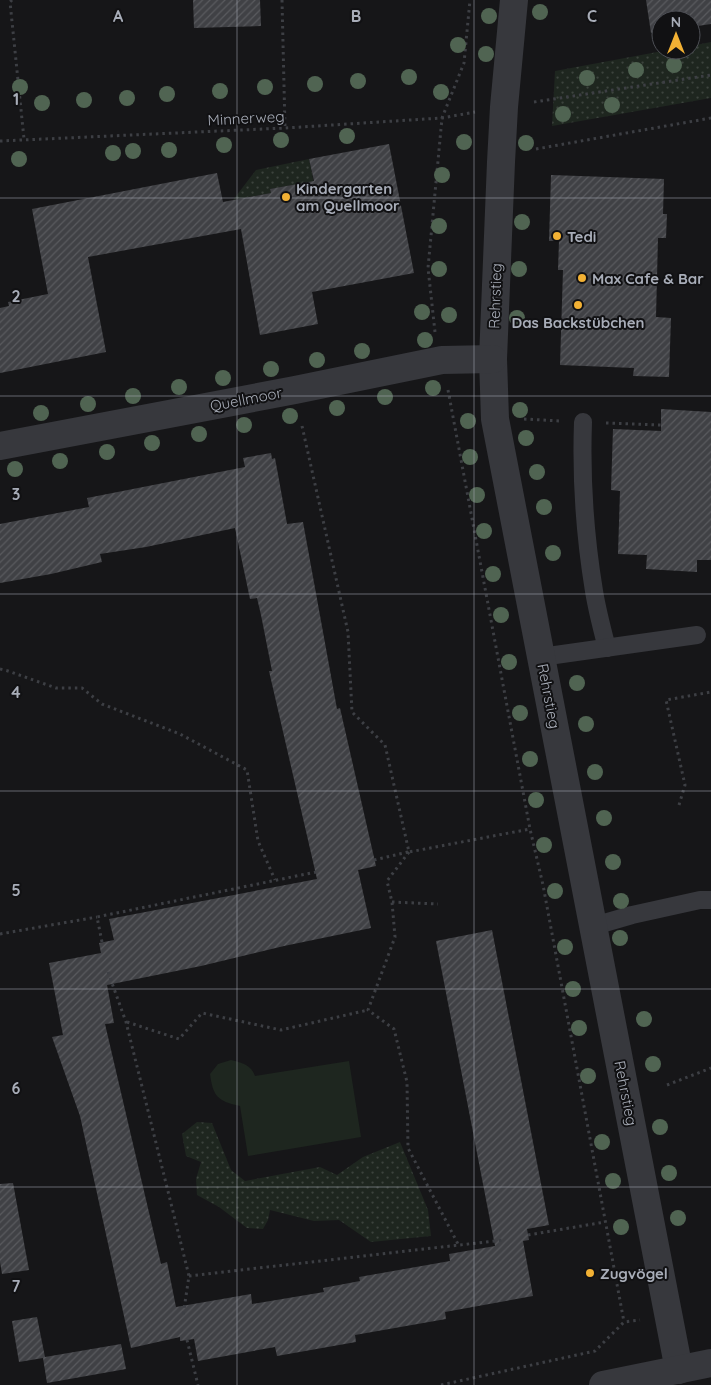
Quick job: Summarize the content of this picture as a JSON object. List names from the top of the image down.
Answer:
{
  "streets": {
    "street": ["Rehrstieg", "Quellmoor"],
    "path": ["Minnerweg"]
  },
  "crossings": [
    ["Rehrstieg", "Quellmoor"]
  ],
  "places": [
    "Kindergarten am Quellmoor",
    "Tedi",
    "Max Cafe & Bar",
    "Das Backstübchen",
    "Zugvögel"
  ],
  "north": "top",
  "grid": {
    "columns": ["A", "B", "C"],
    "rows": [
      "1",
      "2",
      "3",
      "4",
      "5",
      "6",
      "7"
    ]
  }
}
